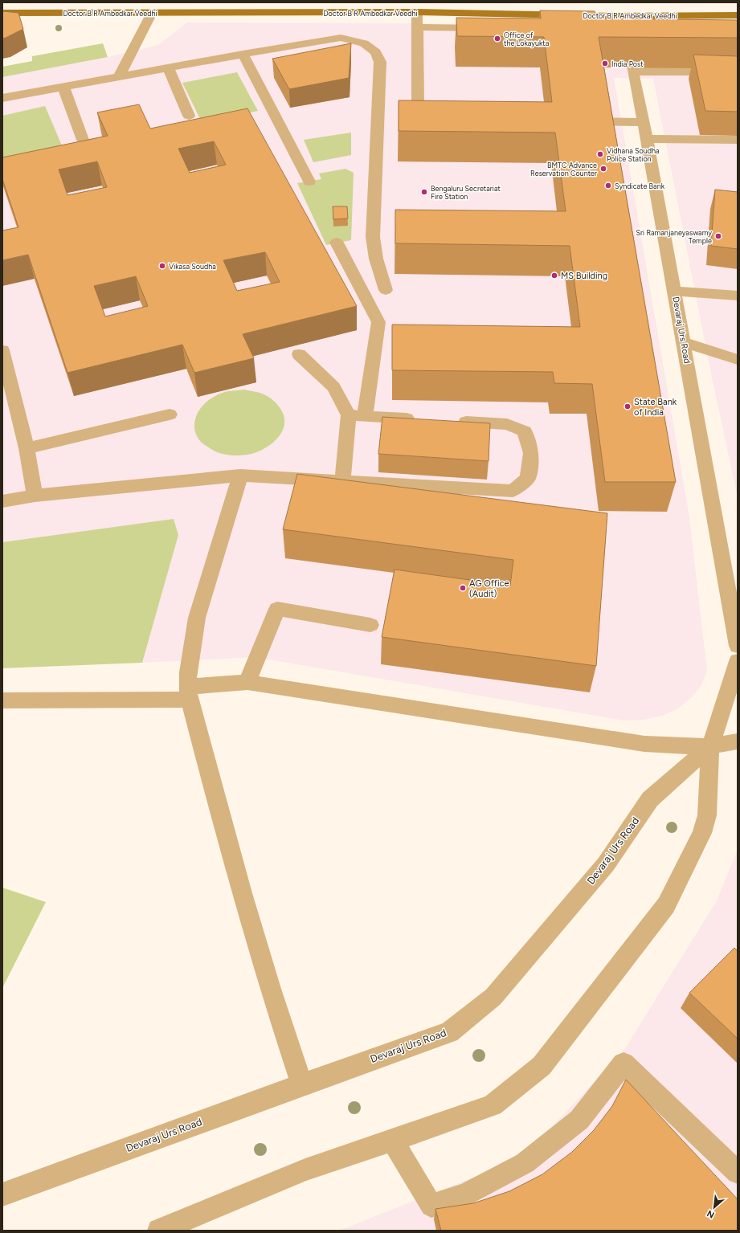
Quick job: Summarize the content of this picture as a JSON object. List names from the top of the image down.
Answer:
{
  "streets": {
    "main road": ["Doctor B R Ambedkar Veedhi"],
    "street": ["Devaraj Urs Road"]
  },
  "crossings": [
    ["Doctor B R Ambedkar Veedhi", "Devaraj Urs Road"]
  ],
  "places": [
    "Office of the Lokayukta",
    "India Post",
    "Vidhana Soudha Police Station",
    "BMTC Advance Reservation Counter",
    "Syndicate Bank",
    "Bengaluru Secretariat Fire Station",
    "Sri Ramanjaneyaswamy Temple",
    "Vikasa Soudha",
    "MS Building",
    "State Bank of India",
    "AG Office (Audit)"
  ],
  "north": "bottom left"
}
